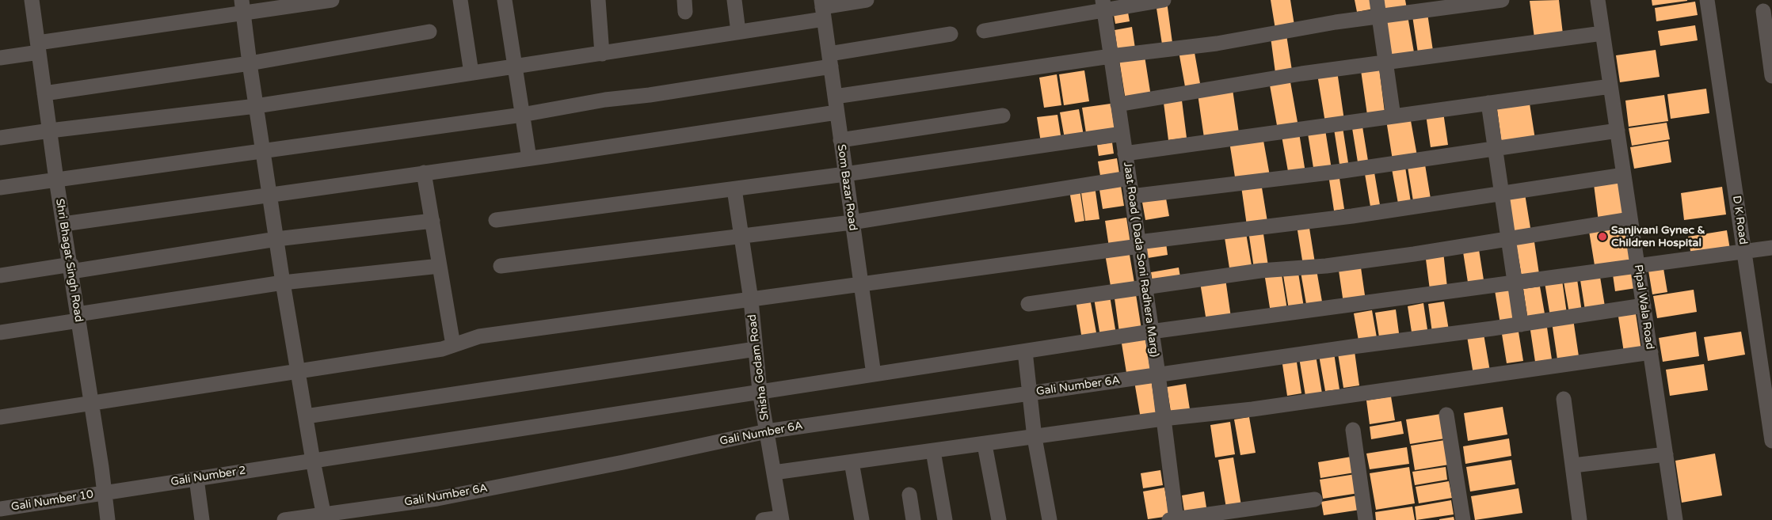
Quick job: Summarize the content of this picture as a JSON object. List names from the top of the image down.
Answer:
{
  "streets": {
    "street": [
      "Som Bazar Road",
      "D K Road",
      "Jaat Road ( Dada Soni Radhera Marg)",
      "Shri Bhagat Singh Road",
      "Pipal Wala Road",
      "Shisha Godam Road",
      "Gali Number 6A",
      "Gali Number 2",
      "Gali Number 10"
    ]
  },
  "crossings": [
    ["Som Bazar Road", "Gali Number 2"],
    ["D K Road", "Gali Number 2"],
    ["Jaat Road ( Dada Soni Radhera Marg)", "Gali Number 6A"],
    ["Jaat Road ( Dada Soni Radhera Marg)", "Gali Number 2"],
    ["Shri Bhagat Singh Road", "Gali Number 2"],
    ["Shri Bhagat Singh Road", "Gali Number 10"],
    ["Pipal Wala Road", "Gali Number 6A"],
    ["Pipal Wala Road", "Gali Number 2"],
    ["Shisha Godam Road", "Gali Number 6A"],
    ["Shisha Godam Road", "Gali Number 2"],
    ["Gali Number 2", "Gali Number 10"]
  ],
  "places": ["Sanjivani Gynec & Children Hospital"]
}
